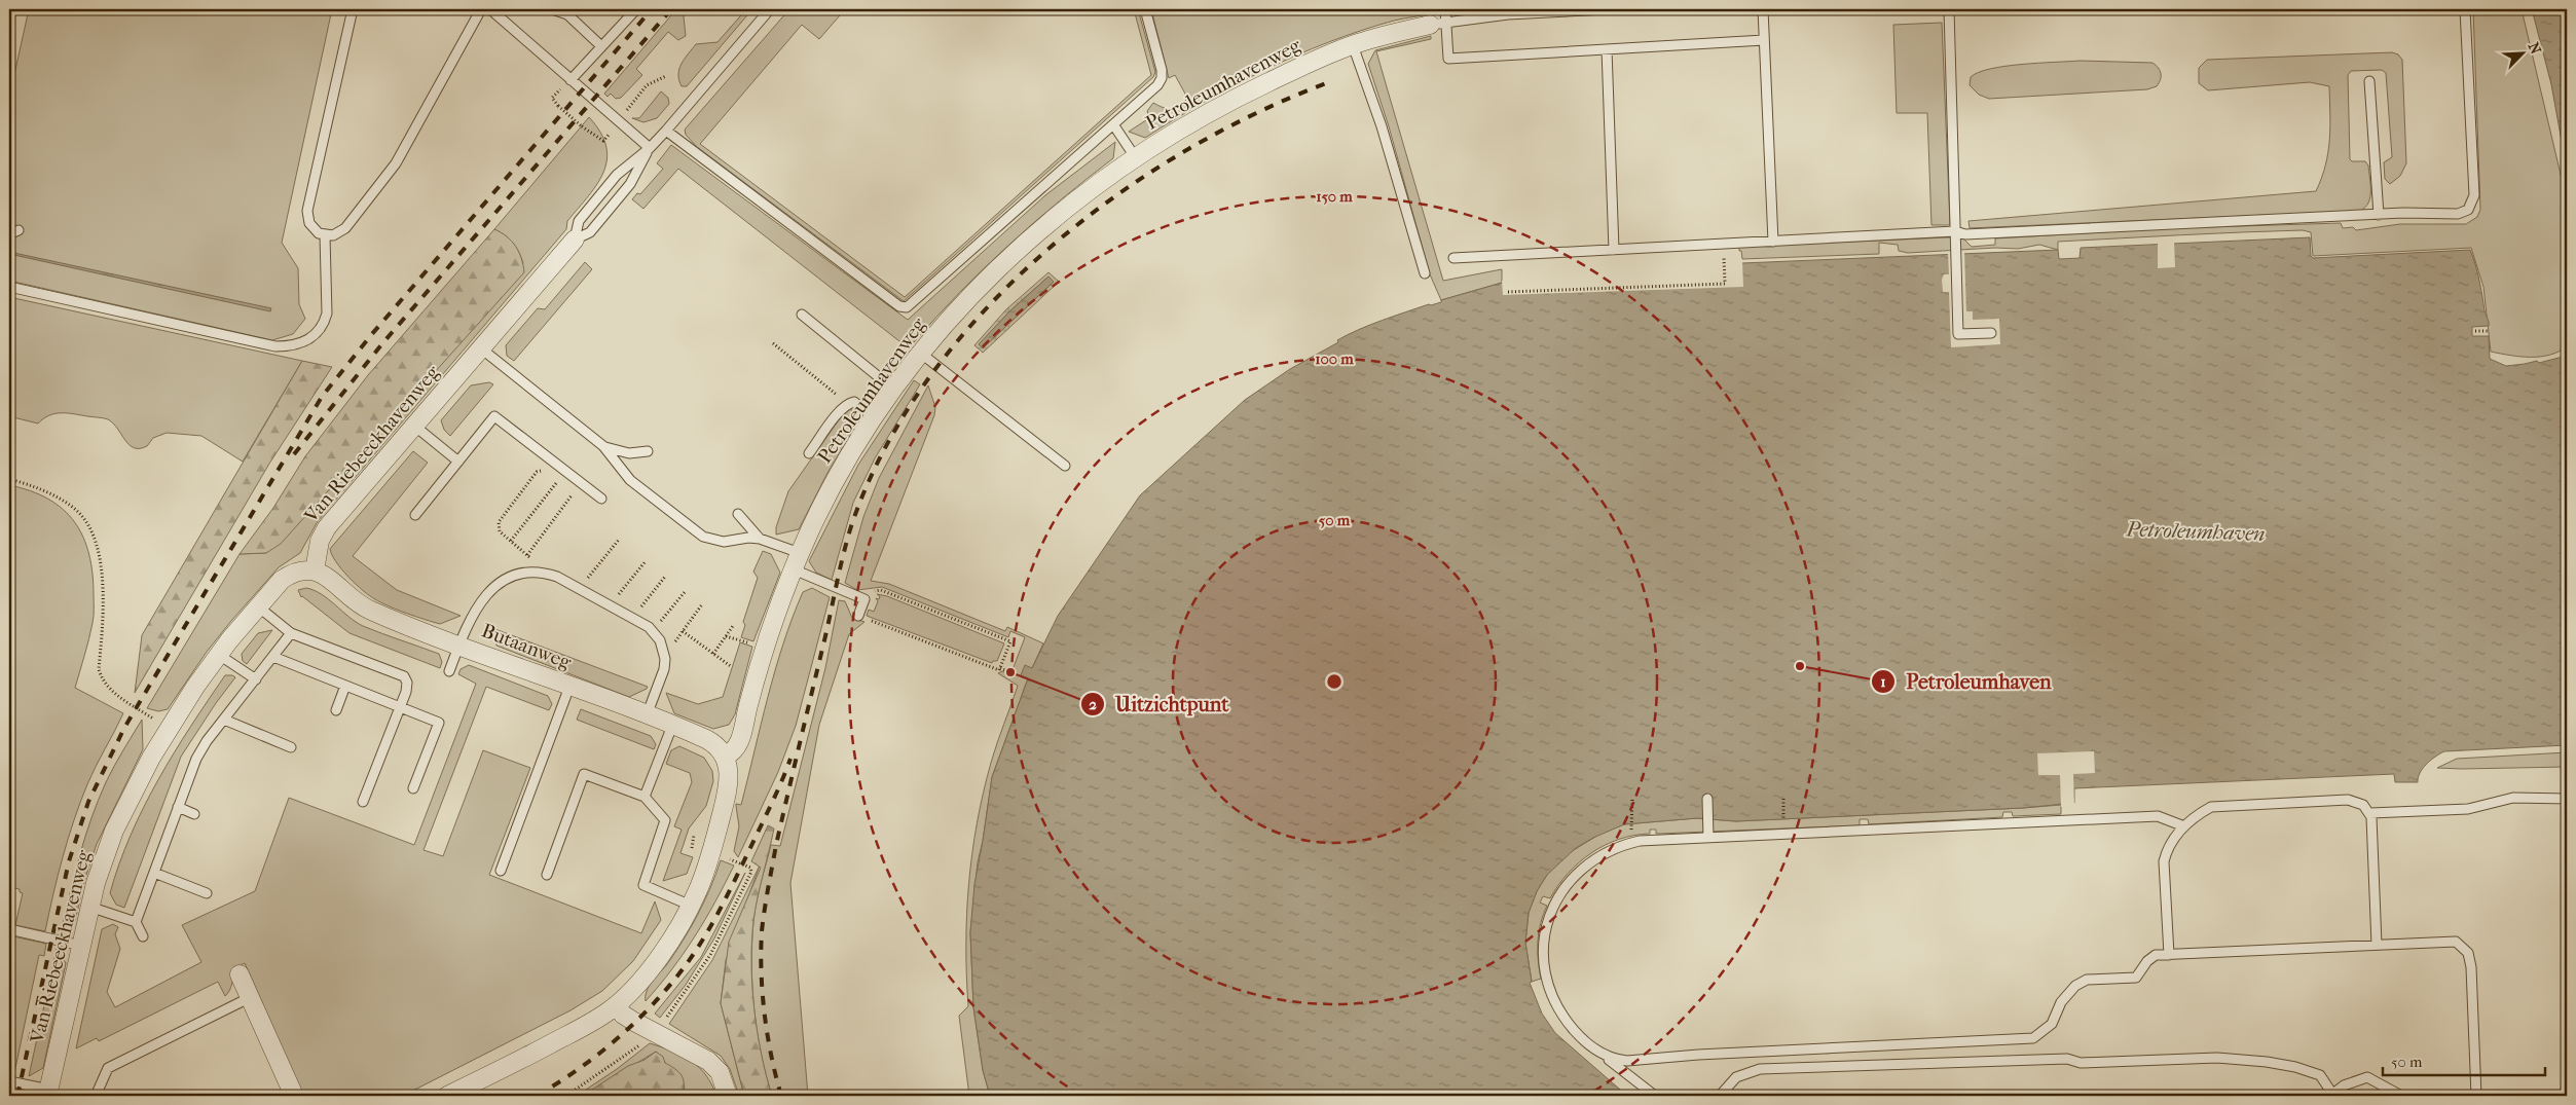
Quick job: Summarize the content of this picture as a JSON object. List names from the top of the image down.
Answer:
{
  "streets": {
    "street": ["Petroleumhavenweg", "Van Riebeeckhavenweg", "Butaanweg"]
  },
  "crossings": [
    ["Petroleumhavenweg", "Butaanweg"],
    ["Van Riebeeckhavenweg", "Butaanweg"]
  ],
  "water": ["Petroleumhaven"],
  "places": ["Petroleumhaven", "Uitzichtpunt"],
  "scale_bar": "50 m",
  "north": "top right",
  "rings": ["150 m", "100 m", "50 m"]
}
